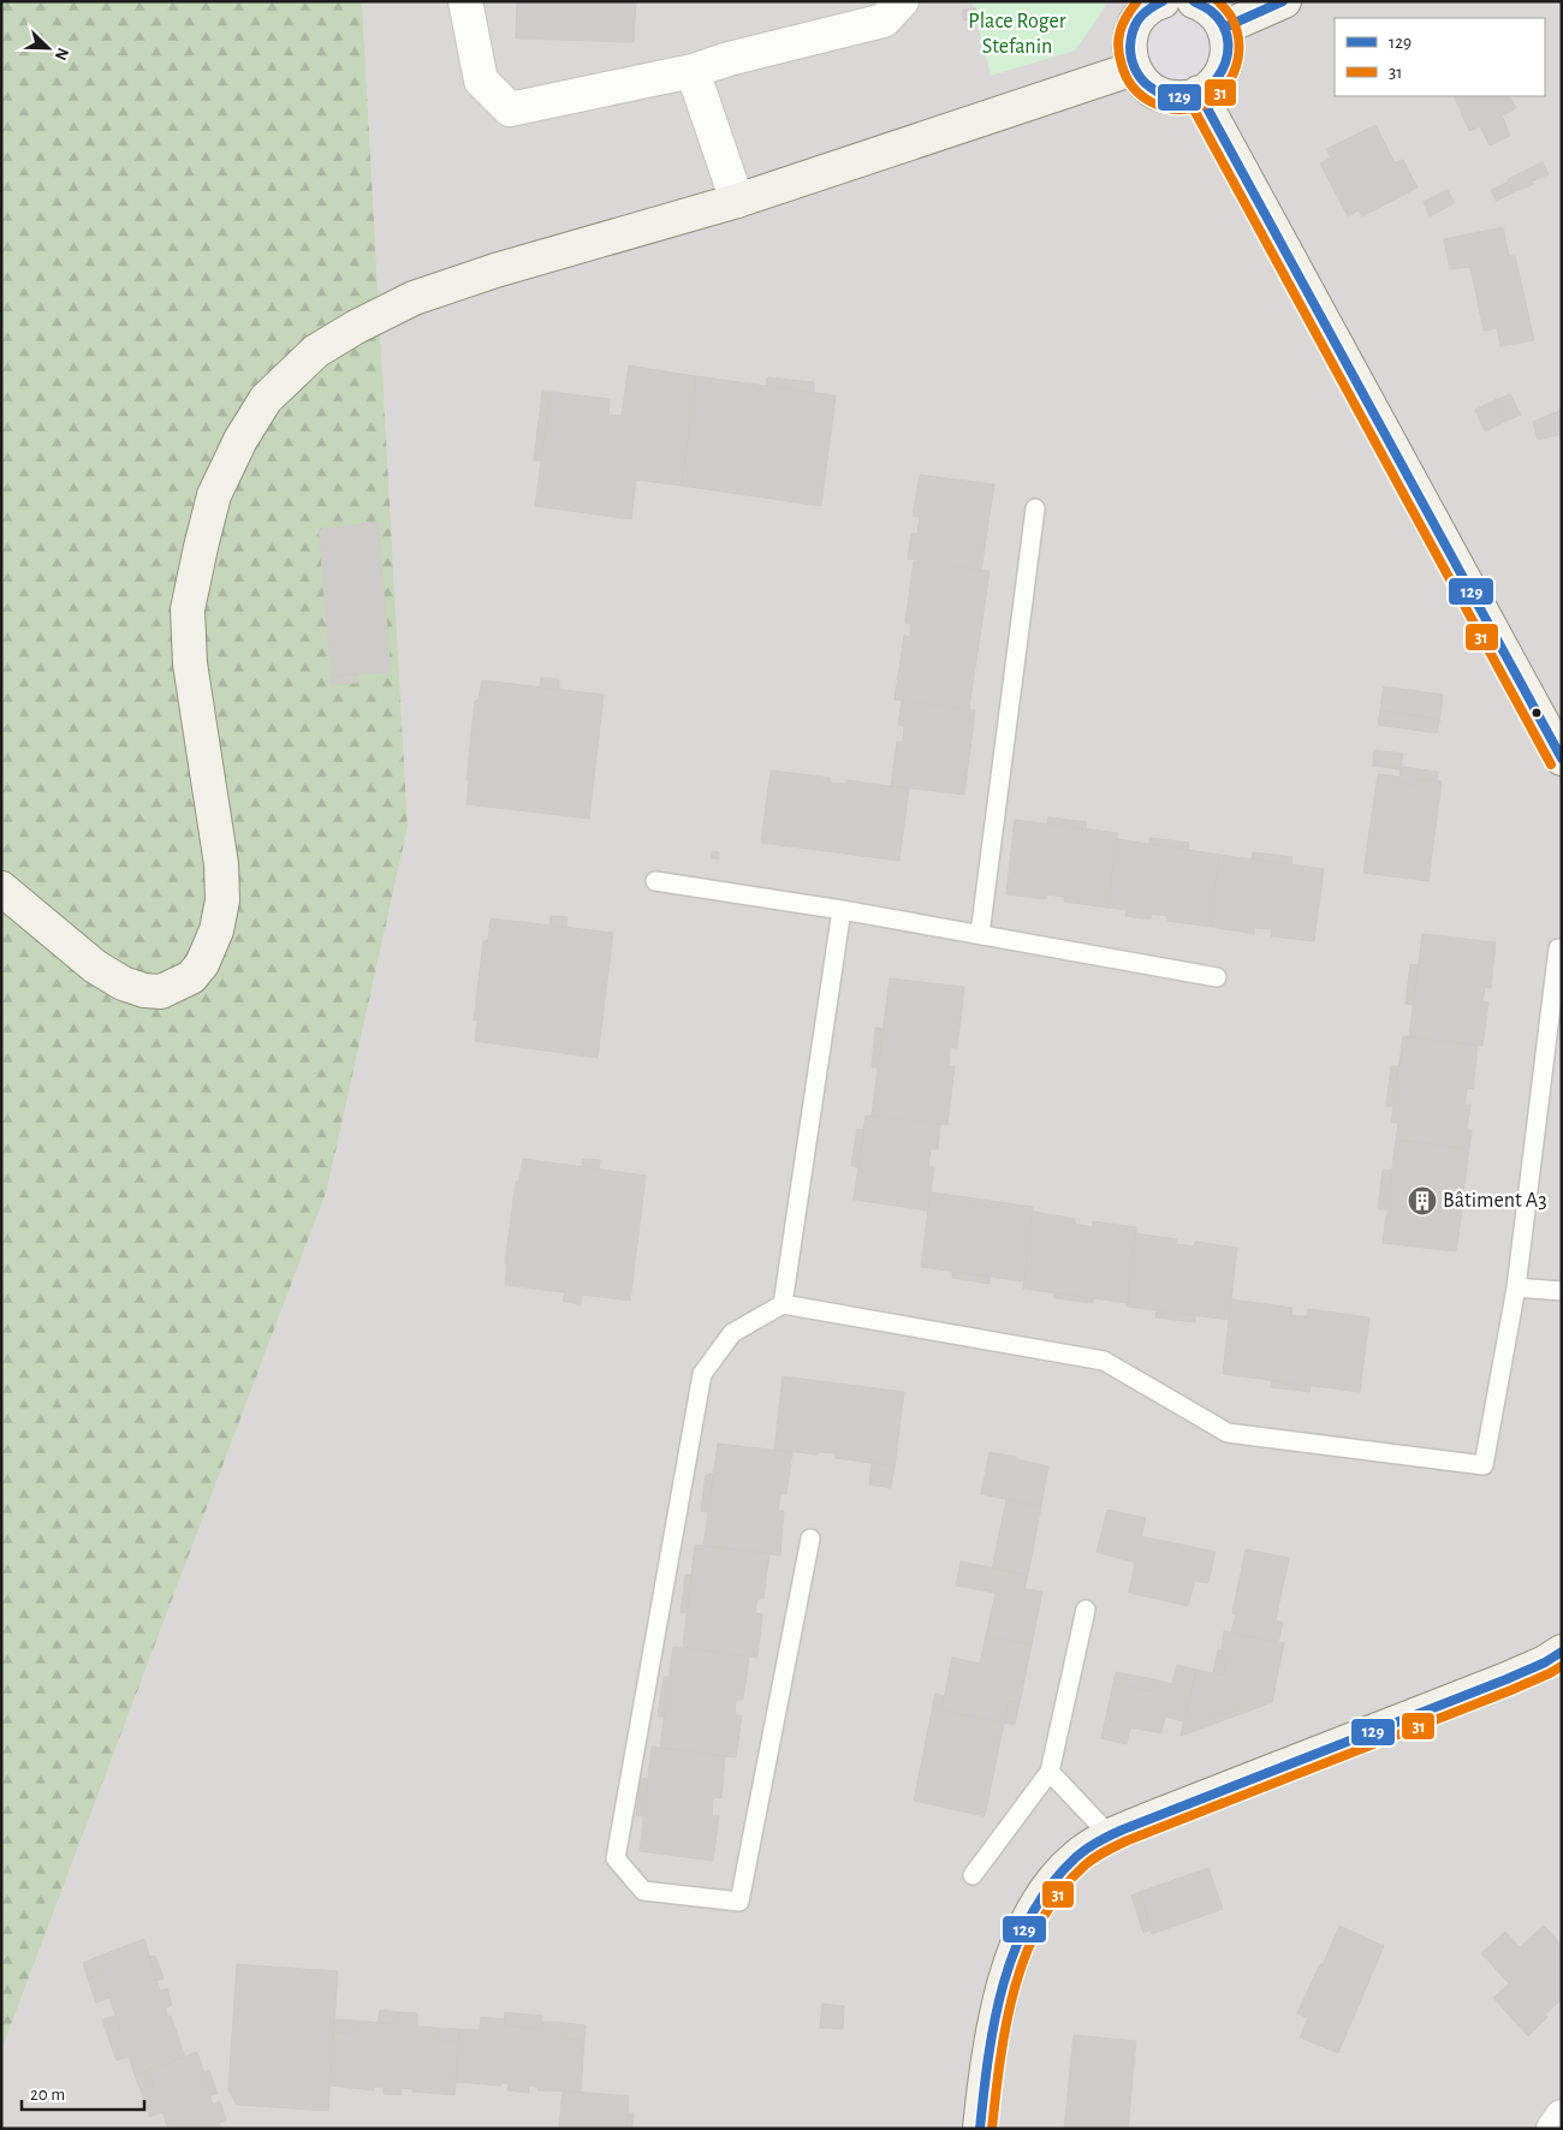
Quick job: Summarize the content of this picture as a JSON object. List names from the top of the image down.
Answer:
{
  "parks": ["Place Roger Stefanin"],
  "places": {
    "building": ["Bâtiment A3"]
  },
  "lines": ["transit line 129", "transit line 31"],
  "legend": ["129", "31"],
  "scale_bar": "20 m",
  "north": "bottom right"
}
